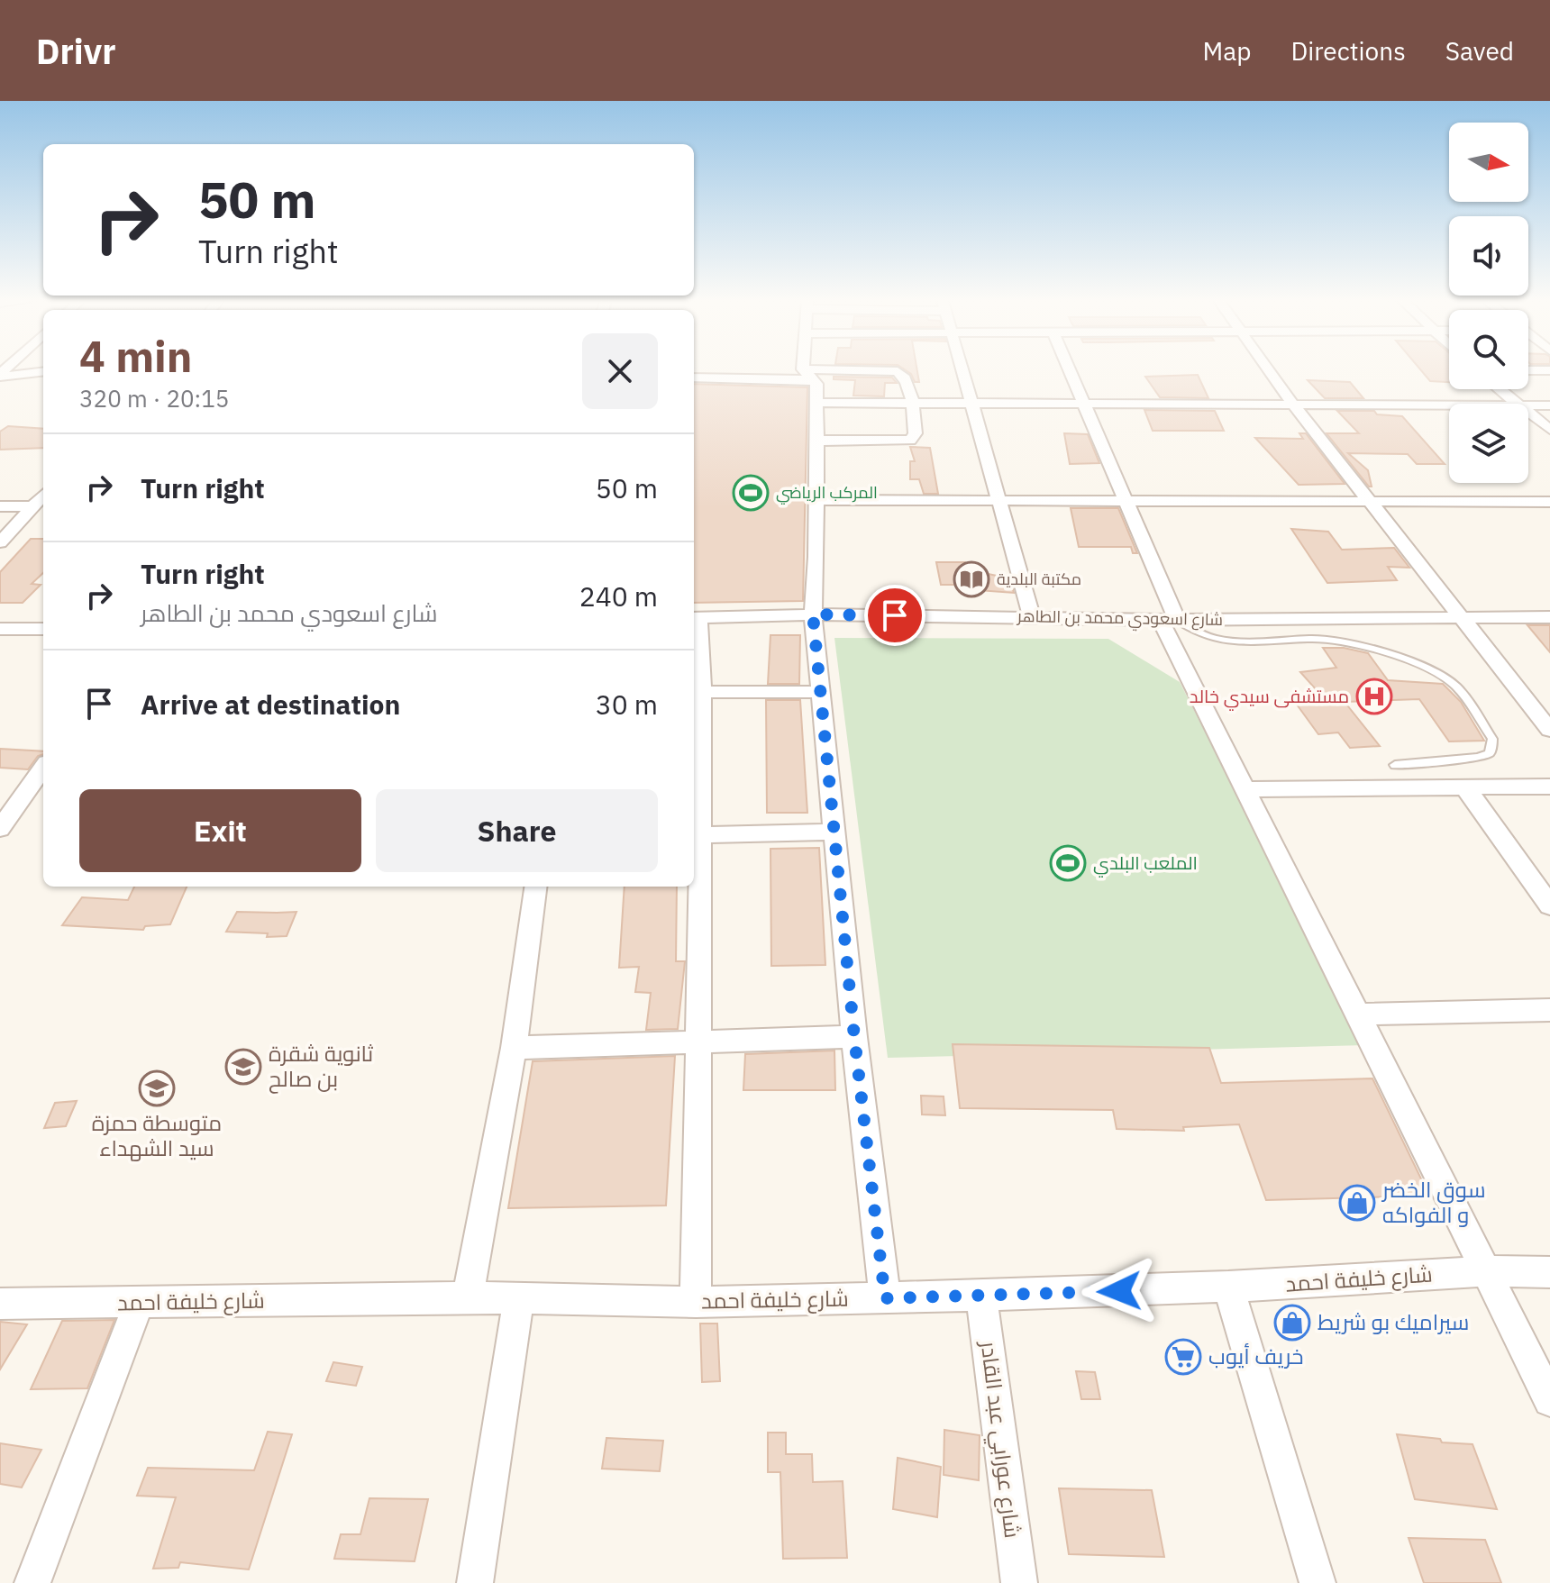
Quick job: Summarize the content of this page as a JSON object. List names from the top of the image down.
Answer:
{
  "streets": {
    "street": ["شارع اسعودي محمد بن الطاهر", "شارع خليفة احمد", "شارع عورابي عبد القادر"]
  },
  "crossings": [
    ["شارع خليفة احمد", "شارع عورابي عبد القادر"]
  ],
  "places": {
    "sports": ["المركب الرياضي", "الملعب البلدي"],
    "library": ["مكتبة البلدية"],
    "hospital": ["مستشفى سيدي خالد"],
    "school or university": ["ثانوية شقرة بن صالح", "متوسطة حمزة سيد الشهداء"],
    "shop": ["سوق الخضر و الفواكه", "سيراميك بو شريط"],
    "supermarket": ["خريف أيوب"]
  },
  "north": "right",
  "page": {
    "header": "Drivr",
    "nav": ["Map", "Directions", "Saved"],
    "turn": ["50 m", "Turn right"],
    "heading": ["4 min", "320 m · 20:15"],
    "list": [
      {
        "name": "Turn right",
        "value": "50 m"
      },
      {
        "name": "Turn right",
        "note": "شارع اسعودي محمد بن الطاهر",
        "value": "240 m"
      },
      {
        "name": "Arrive at destination",
        "value": "30 m"
      }
    ],
    "buttons": ["Exit", "Share"]
  }
}
